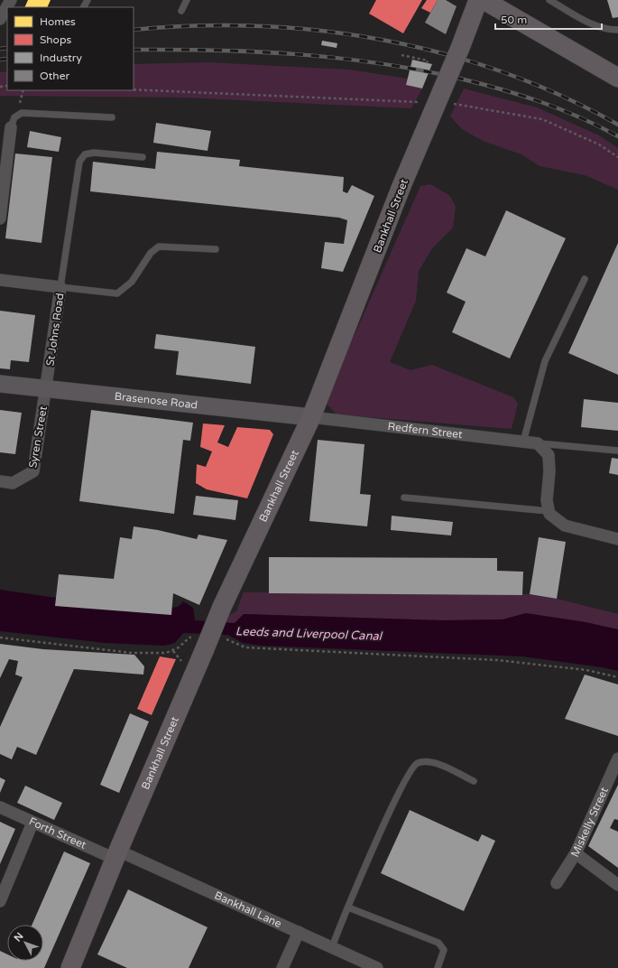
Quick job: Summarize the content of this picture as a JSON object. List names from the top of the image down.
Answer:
{
  "streets": {
    "main road": ["Bankhall Street", "Brasenose Road"],
    "street": [
      "St Johns Road",
      "Redfern Street",
      "Syren Street",
      "Miskelly Street",
      "Forth Street",
      "Bankhall Lane"
    ]
  },
  "crossings": [
    ["Bankhall Street", "Brasenose Road"],
    ["Bankhall Street", "Redfern Street"],
    ["Bankhall Street", "Forth Street"],
    ["Bankhall Street", "Bankhall Lane"],
    ["St Johns Road", "Brasenose Road"],
    ["St Johns Road", "Syren Street"],
    ["Brasenose Road", "Redfern Street"],
    ["Brasenose Road", "Syren Street"],
    ["Forth Street", "Bankhall Lane"]
  ],
  "water": ["Leeds and Liverpool Canal"],
  "legend": [
    "Homes",
    "Shops",
    "Industry",
    "Other"
  ],
  "scale_bar": "50 m",
  "north": "top left"
}
